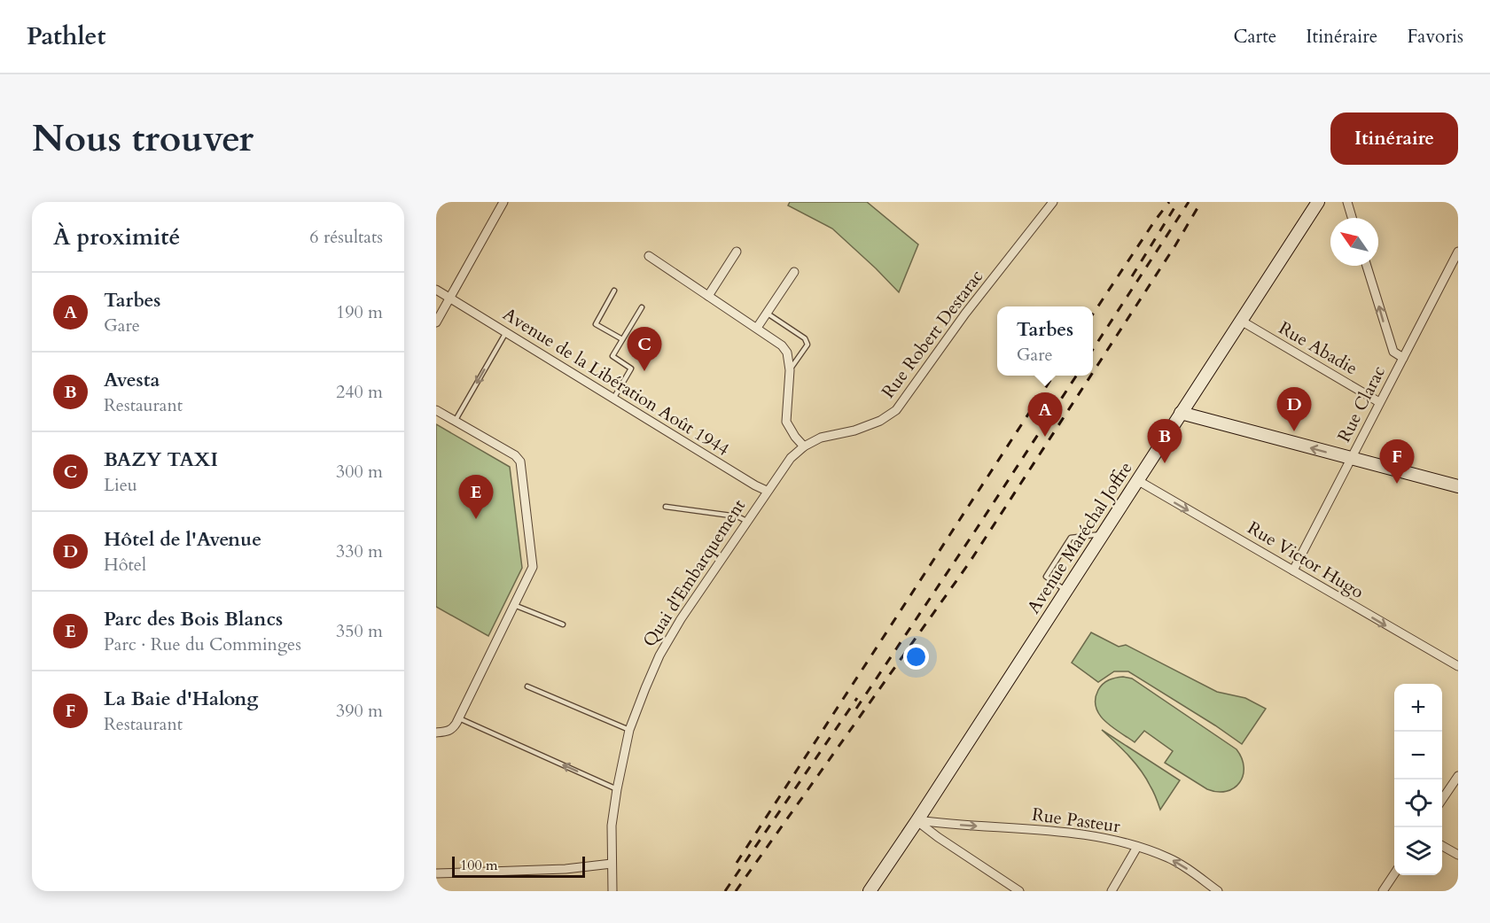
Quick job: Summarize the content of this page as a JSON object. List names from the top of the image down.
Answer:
{
  "streets": {
    "main road": ["Avenue Maréchal Joffre"],
    "street": [
      "Rue Robert Destarac",
      "Rue Abadie",
      "Avenue de la Libération Août 1944",
      "Rue Clarac",
      "Rue Victor Hugo",
      "Quai d'Embarquement",
      "Rue Pasteur"
    ]
  },
  "crossings": [
    ["Rue Robert Destarac", "Avenue de la Libération Août 1944"],
    ["Rue Robert Destarac", "Quai d'Embarquement"],
    ["Rue Abadie", "Rue Clarac"],
    ["Rue Abadie", "Avenue Maréchal Joffre"],
    ["Avenue de la Libération Août 1944", "Quai d'Embarquement"],
    ["Rue Clarac", "Rue Victor Hugo"],
    ["Avenue Maréchal Joffre", "Rue Victor Hugo"],
    ["Avenue Maréchal Joffre", "Rue Pasteur"]
  ],
  "one_way": ["Rue Victor Hugo"],
  "scale_bar": "100 m",
  "north": "top left",
  "page": {
    "header": "Pathlet",
    "nav": ["Carte", "Itinéraire", "Favoris"],
    "buttons": "Itinéraire",
    "title": "Nous trouver",
    "heading": ["À proximité", "6 résultats"],
    "list": [
      {
        "mark": "A",
        "name": "Tarbes",
        "note": "Gare",
        "value": "190 m"
      },
      {
        "mark": "B",
        "name": "Avesta",
        "note": "Restaurant",
        "value": "240 m"
      },
      {
        "mark": "C",
        "name": "BAZY TAXI",
        "note": "Lieu",
        "value": "300 m"
      },
      {
        "mark": "D",
        "name": "Hôtel de l'Avenue",
        "note": "Hôtel",
        "value": "330 m"
      },
      {
        "mark": "E",
        "name": "Parc des Bois Blancs",
        "note": "Parc · Rue du Comminges",
        "value": "350 m"
      },
      {
        "mark": "F",
        "name": "La Baie d'Halong",
        "note": "Restaurant",
        "value": "390 m"
      }
    ],
    "popup": ["Tarbes", "Gare"],
    "pins": [
      "C",
      "D",
      "A",
      "B",
      "F",
      "E"
    ],
    "map_buttons": ["+", "−"],
    "scale": "100 m"
  }
}
